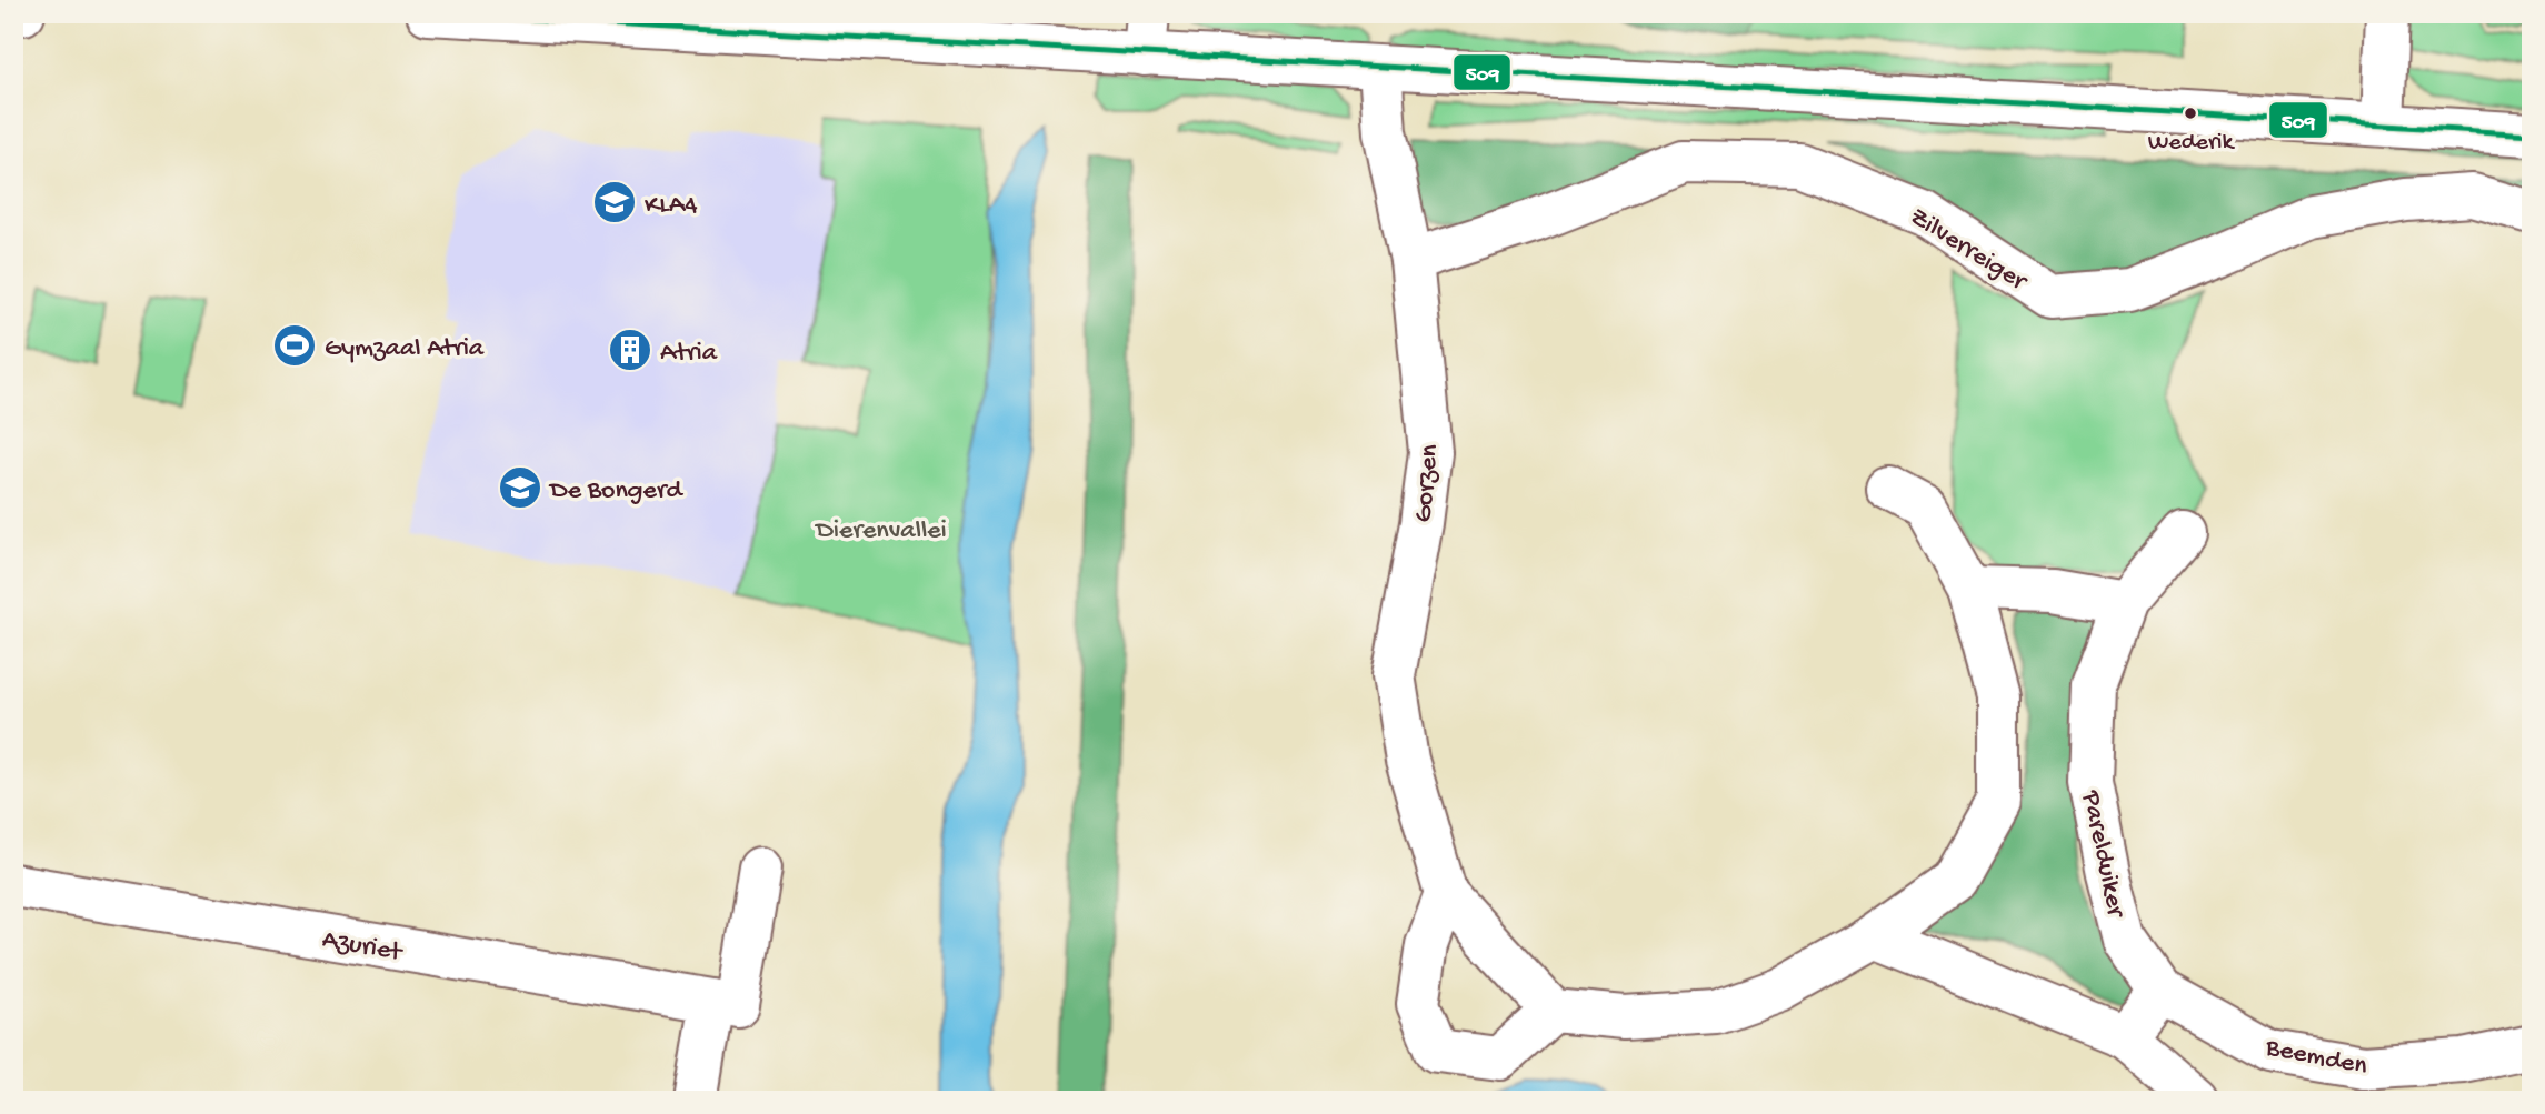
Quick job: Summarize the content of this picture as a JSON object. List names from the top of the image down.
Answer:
{
  "streets": {
    "street": [
      "Zilverreiger",
      "Gorzen",
      "Parelduiker",
      "Azuriet",
      "Beemden"
    ]
  },
  "crossings": [
    ["Zilverreiger", "Gorzen"],
    ["Parelduiker", "Beemden"]
  ],
  "parks": ["Dierenvallei"],
  "places": {
    "other": ["Wederik"],
    "school or university": ["KLA4", "De Bongerd"],
    "sports": ["Gymzaal Atria"],
    "building": ["Atria"]
  },
  "lines": ["transit line 509"]
}
